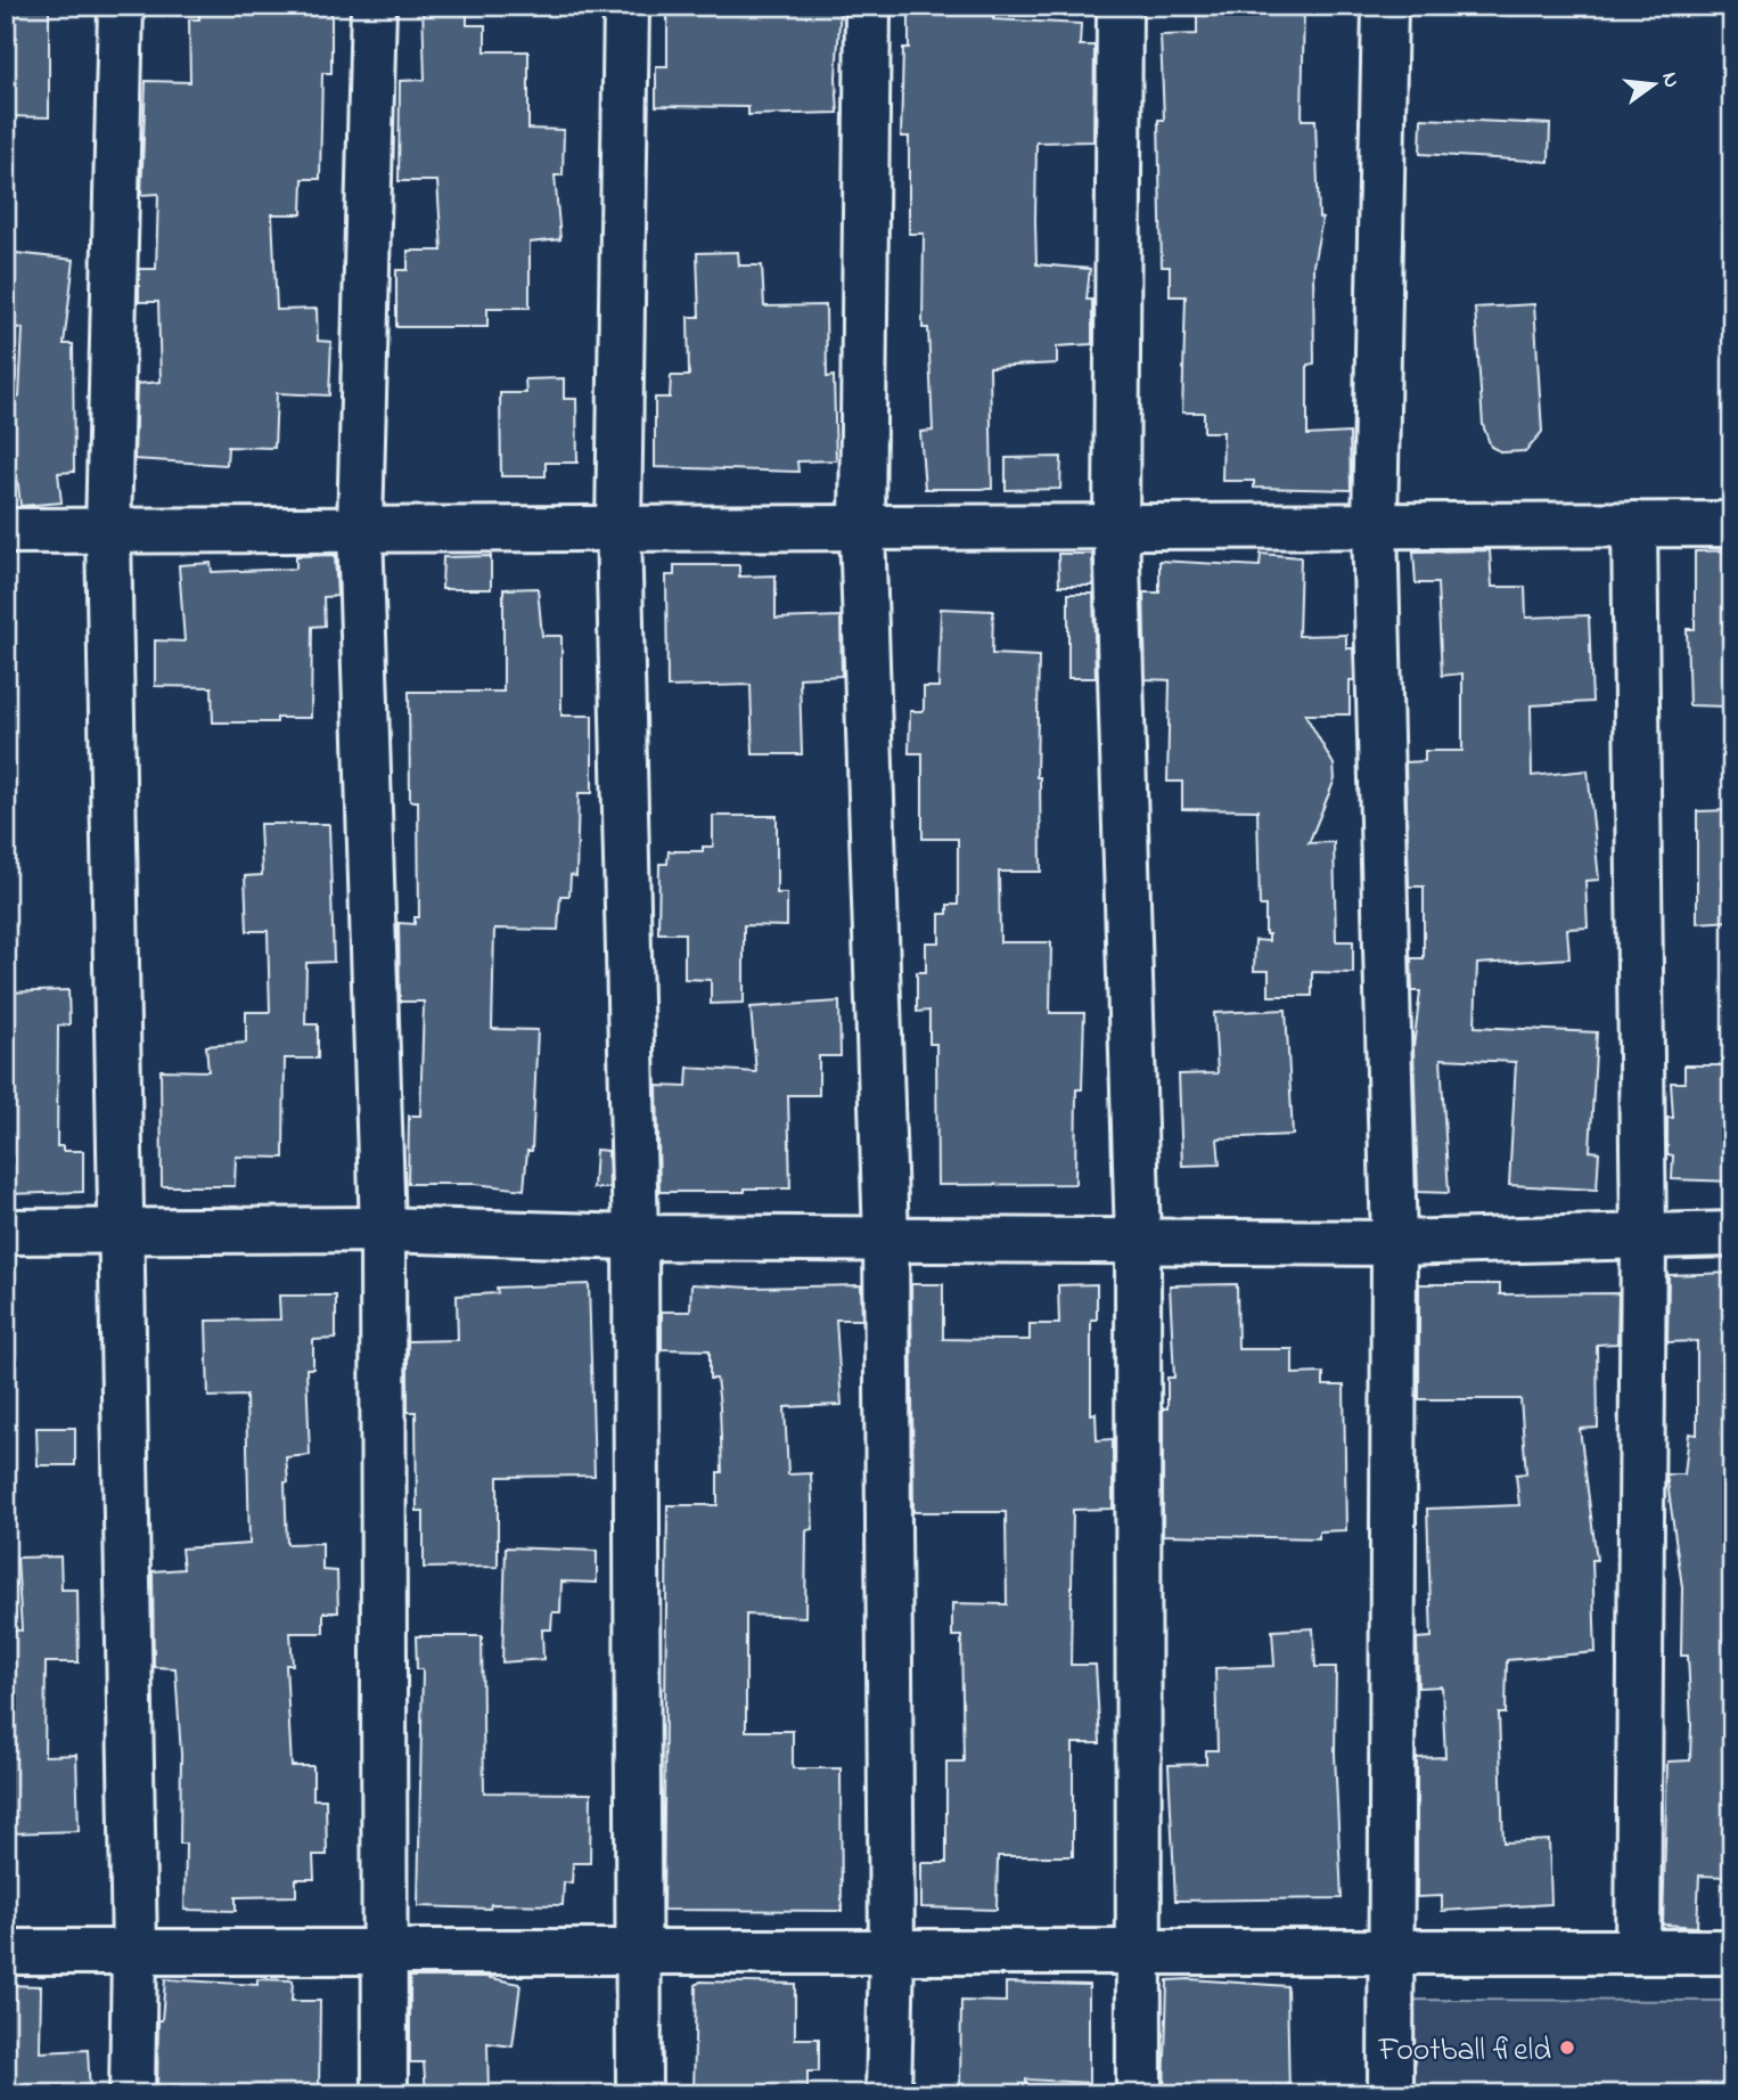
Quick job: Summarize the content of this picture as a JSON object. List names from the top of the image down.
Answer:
{
  "places": ["Football field"],
  "north": "right"
}
